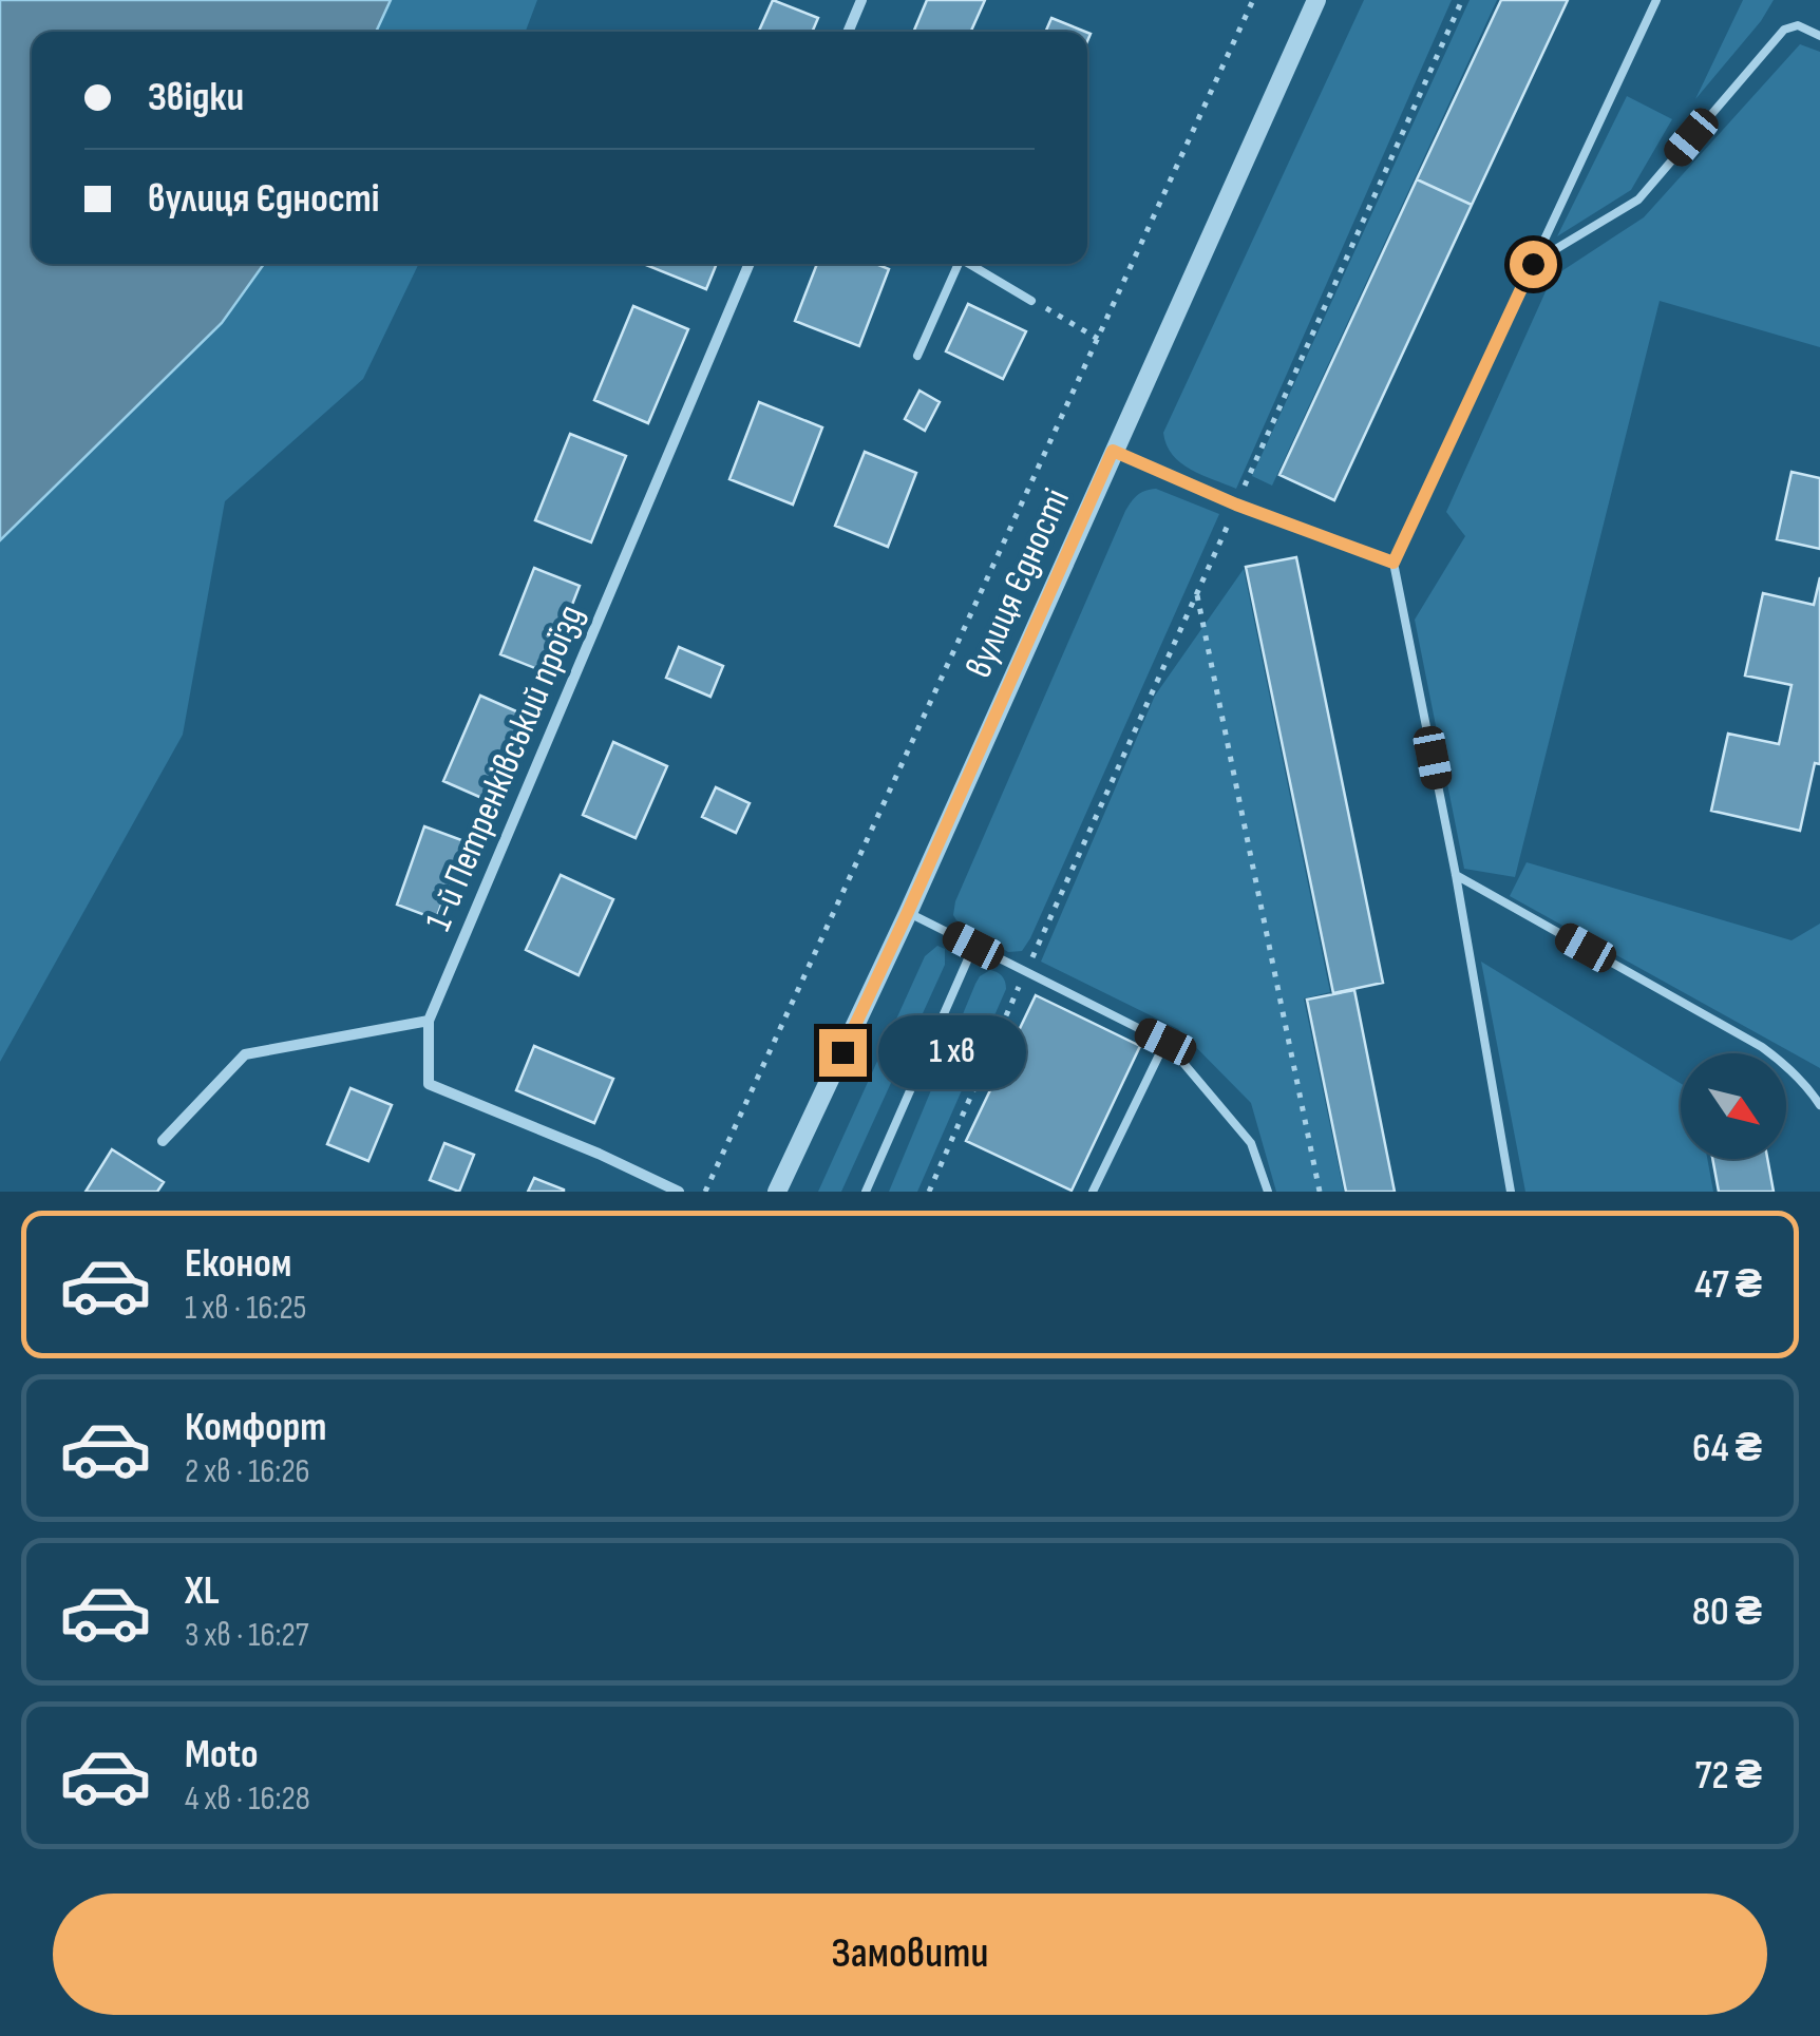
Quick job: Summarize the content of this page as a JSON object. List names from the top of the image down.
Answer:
{
  "streets": {
    "street": ["вулиця Єдності", "1-й Петренківський проїзд"]
  },
  "north": "bottom right",
  "page": {
    "banner": ["Звідки", "вулиця Єдності"],
    "bubble": "1 хв",
    "list": [
      {
        "name": "Економ",
        "note": "1 хв · 16:25",
        "value": "47 ₴"
      },
      {
        "name": "Комфорт",
        "note": "2 хв · 16:26",
        "value": "64 ₴"
      },
      {
        "name": "XL",
        "note": "3 хв · 16:27",
        "value": "80 ₴"
      },
      {
        "name": "Moto",
        "note": "4 хв · 16:28",
        "value": "72 ₴"
      }
    ],
    "buttons": "Замовити"
  }
}
